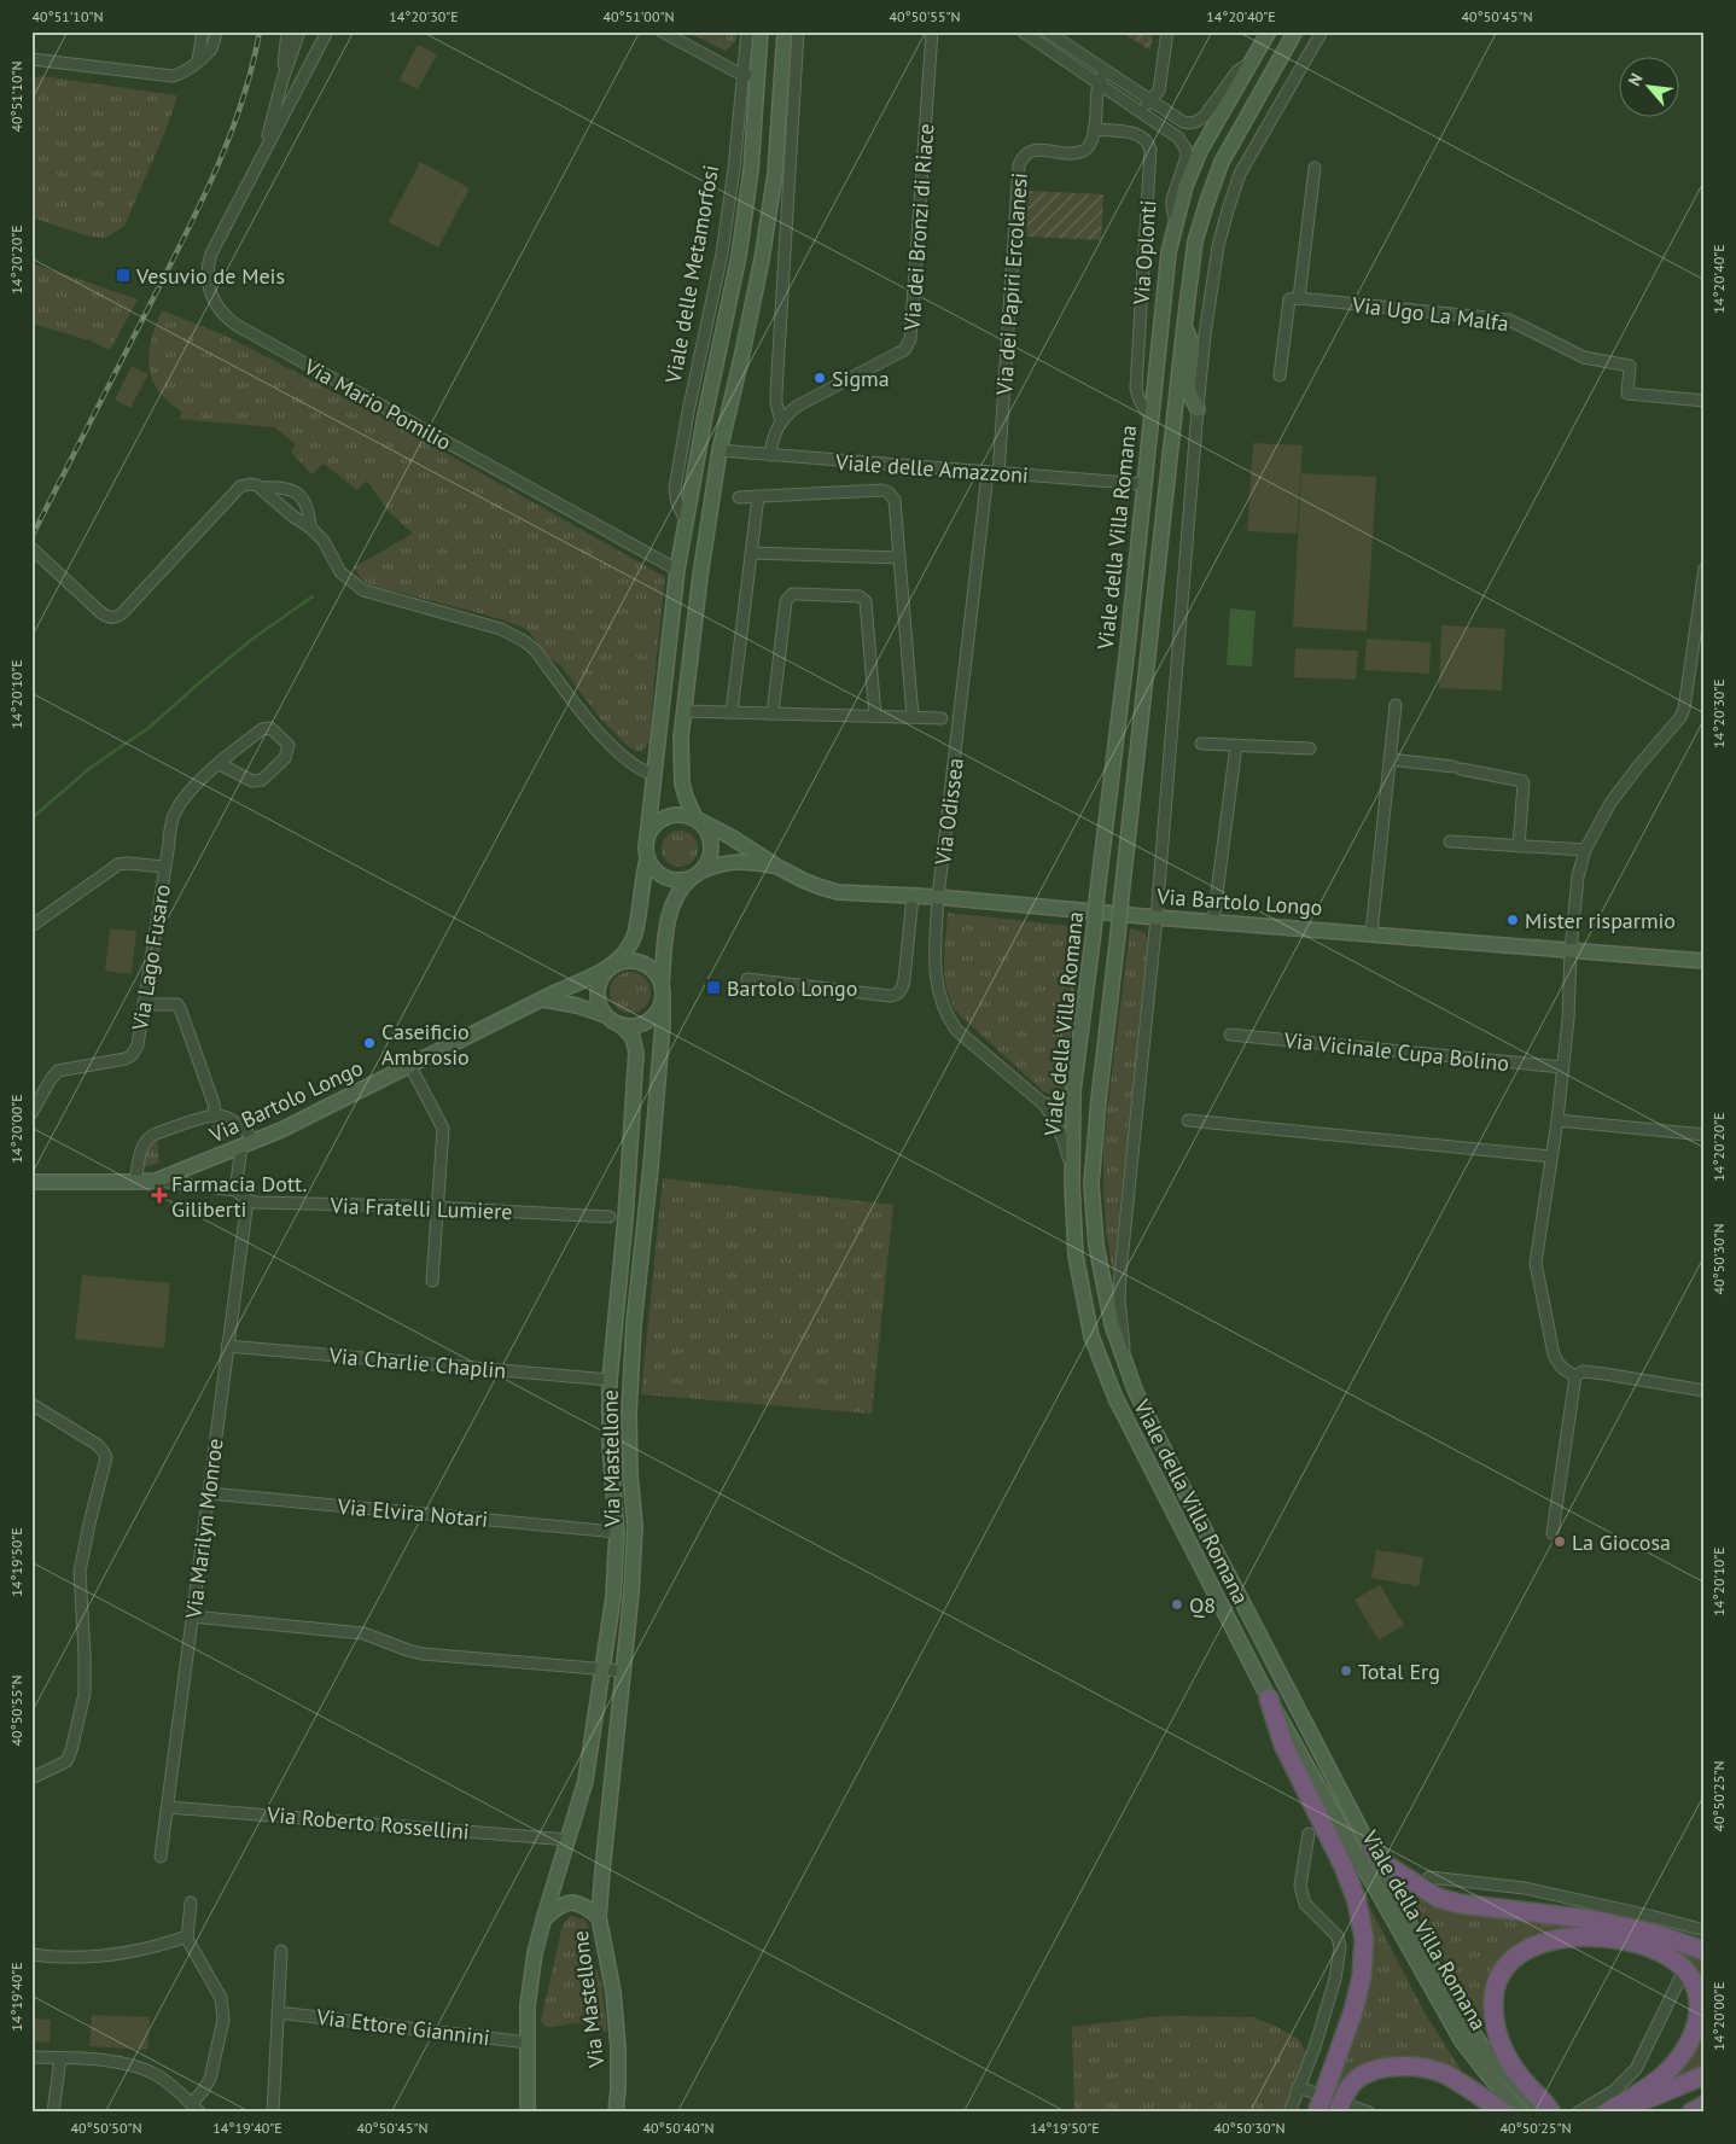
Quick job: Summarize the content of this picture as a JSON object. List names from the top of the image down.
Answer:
{
  "streets": {
    "street": [
      "Via dei Bronzi di Riace",
      "Via Oplonti",
      "Viale delle Metamorfosi",
      "Via dei Papiri Ercolanesi",
      "Via Ugo La Malfa",
      "Via Mario Pomilio",
      "Viale delle Amazzoni",
      "Viale della Villa Romana",
      "Via Odissea",
      "Via Bartolo Longo",
      "Via Lago Fusaro",
      "Via Vicinale Cupa Bolino",
      "Via Fratelli Lumiere",
      "Via Charlie Chaplin",
      "Via Mastellone",
      "Via Elvira Notari",
      "Via Marilyn Monroe",
      "Via Roberto Rossellini",
      "Via Ettore Giannini"
    ]
  },
  "crossings": [
    ["Via Oplonti", "Via dei Papiri Ercolanesi"],
    ["Via Oplonti", "Viale della Villa Romana"],
    ["Viale delle Metamorfosi", "Via Mario Pomilio"],
    ["Viale delle Metamorfosi", "Via Bartolo Longo"],
    ["Via dei Papiri Ercolanesi", "Viale delle Amazzoni"],
    ["Via dei Papiri Ercolanesi", "Via Odissea"],
    ["Viale delle Amazzoni", "Viale della Villa Romana"],
    ["Viale delle Amazzoni", "Via Odissea"],
    ["Viale della Villa Romana", "Via Odissea"],
    ["Viale della Villa Romana", "Via Bartolo Longo"],
    ["Via Odissea", "Via Bartolo Longo"],
    ["Via Bartolo Longo", "Via Mastellone"],
    ["Via Fratelli Lumiere", "Via Marilyn Monroe"],
    ["Via Charlie Chaplin", "Via Mastellone"],
    ["Via Charlie Chaplin", "Via Marilyn Monroe"],
    ["Via Mastellone", "Via Elvira Notari"],
    ["Via Mastellone", "Via Roberto Rossellini"],
    ["Via Mastellone", "Via Ettore Giannini"],
    ["Via Elvira Notari", "Via Marilyn Monroe"],
    ["Via Marilyn Monroe", "Via Roberto Rossellini"]
  ],
  "places": {
    "transit": ["Vesuvio de Meis", "Bartolo Longo"],
    "other": [
      "Sigma",
      "Mister risparmio",
      "Caseificio Ambrosio",
      "La Giocosa",
      "Q8",
      "Total Erg"
    ],
    "health": ["Farmacia Dott. Giliberti"]
  },
  "north": "top left",
  "coordinates": [
    "40°51'10\"N",
    "14°20'30\"E",
    "40°51'00\"N",
    "40°50'55\"N",
    "14°20'40\"E",
    "40°50'45\"N",
    "14°20'20\"E",
    "14°20'10\"E",
    "14°20'00\"E",
    "40°50'30\"N",
    "14°19'50\"E",
    "40°50'25\"N",
    "14°19'40\"E",
    "40°50'50\"N",
    "40°50'40\"N"
  ]
}
